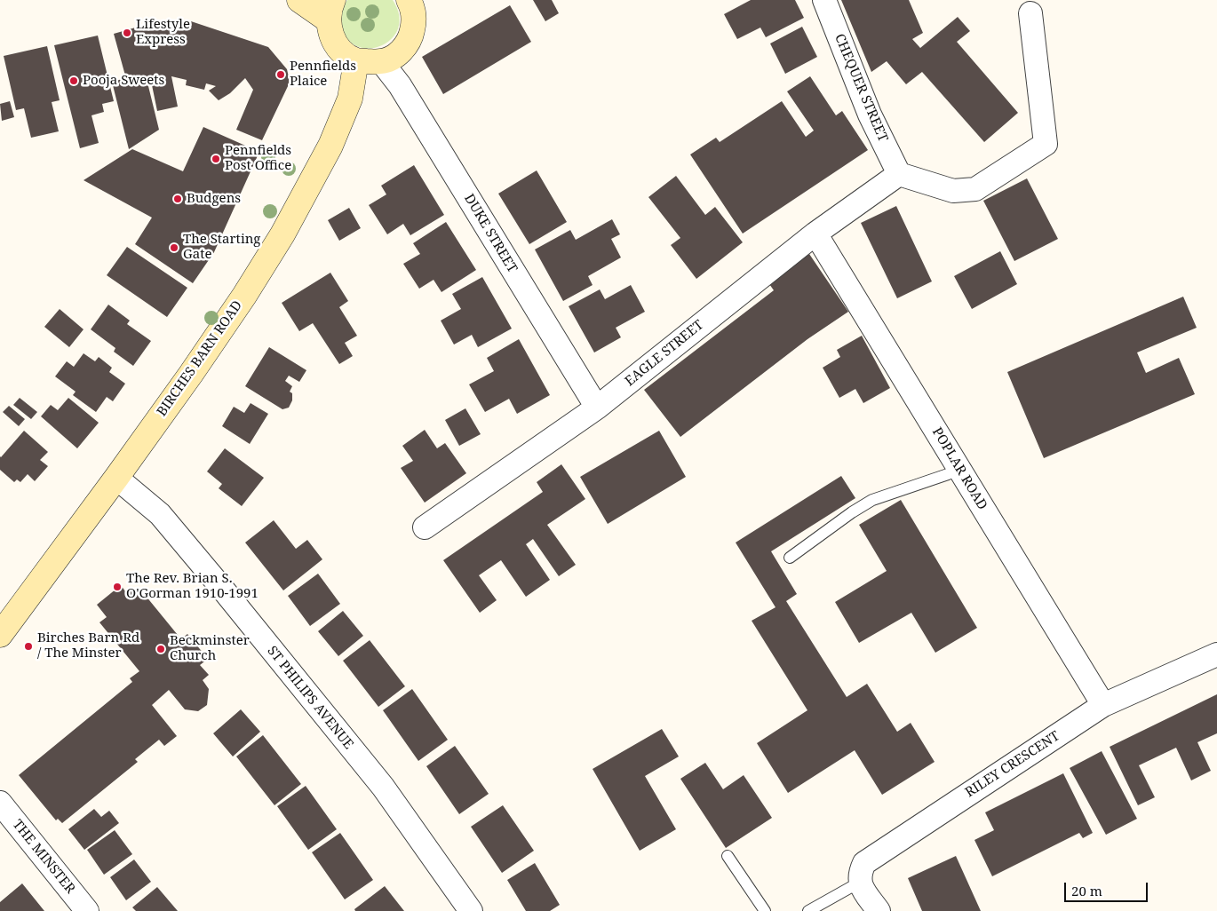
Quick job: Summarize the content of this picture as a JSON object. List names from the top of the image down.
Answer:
{
  "streets": {
    "main road": ["BIRCHES BARN ROAD"],
    "street": [
      "CHEQUER STREET",
      "DUKE STREET",
      "EAGLE STREET",
      "POPLAR ROAD",
      "ST PHILIPS AVENUE",
      "RILEY CRESCENT",
      "THE MINSTER"
    ]
  },
  "crossings": [
    ["CHEQUER STREET", "EAGLE STREET"],
    ["DUKE STREET", "EAGLE STREET"],
    ["EAGLE STREET", "POPLAR ROAD"],
    ["BIRCHES BARN ROAD", "ST PHILIPS AVENUE"],
    ["POPLAR ROAD", "RILEY CRESCENT"]
  ],
  "places": [
    "Lifestyle Express",
    "Pennfields Plaice",
    "Pooja Sweets",
    "Pennfields Post Office",
    "Budgens",
    "The Starting Gate",
    "The Rev. Brian S. O'Gorman 1910-1991",
    "Birches Barn Rd / The Minster",
    "Beckminster Church"
  ],
  "scale_bar": "20 m"
}
